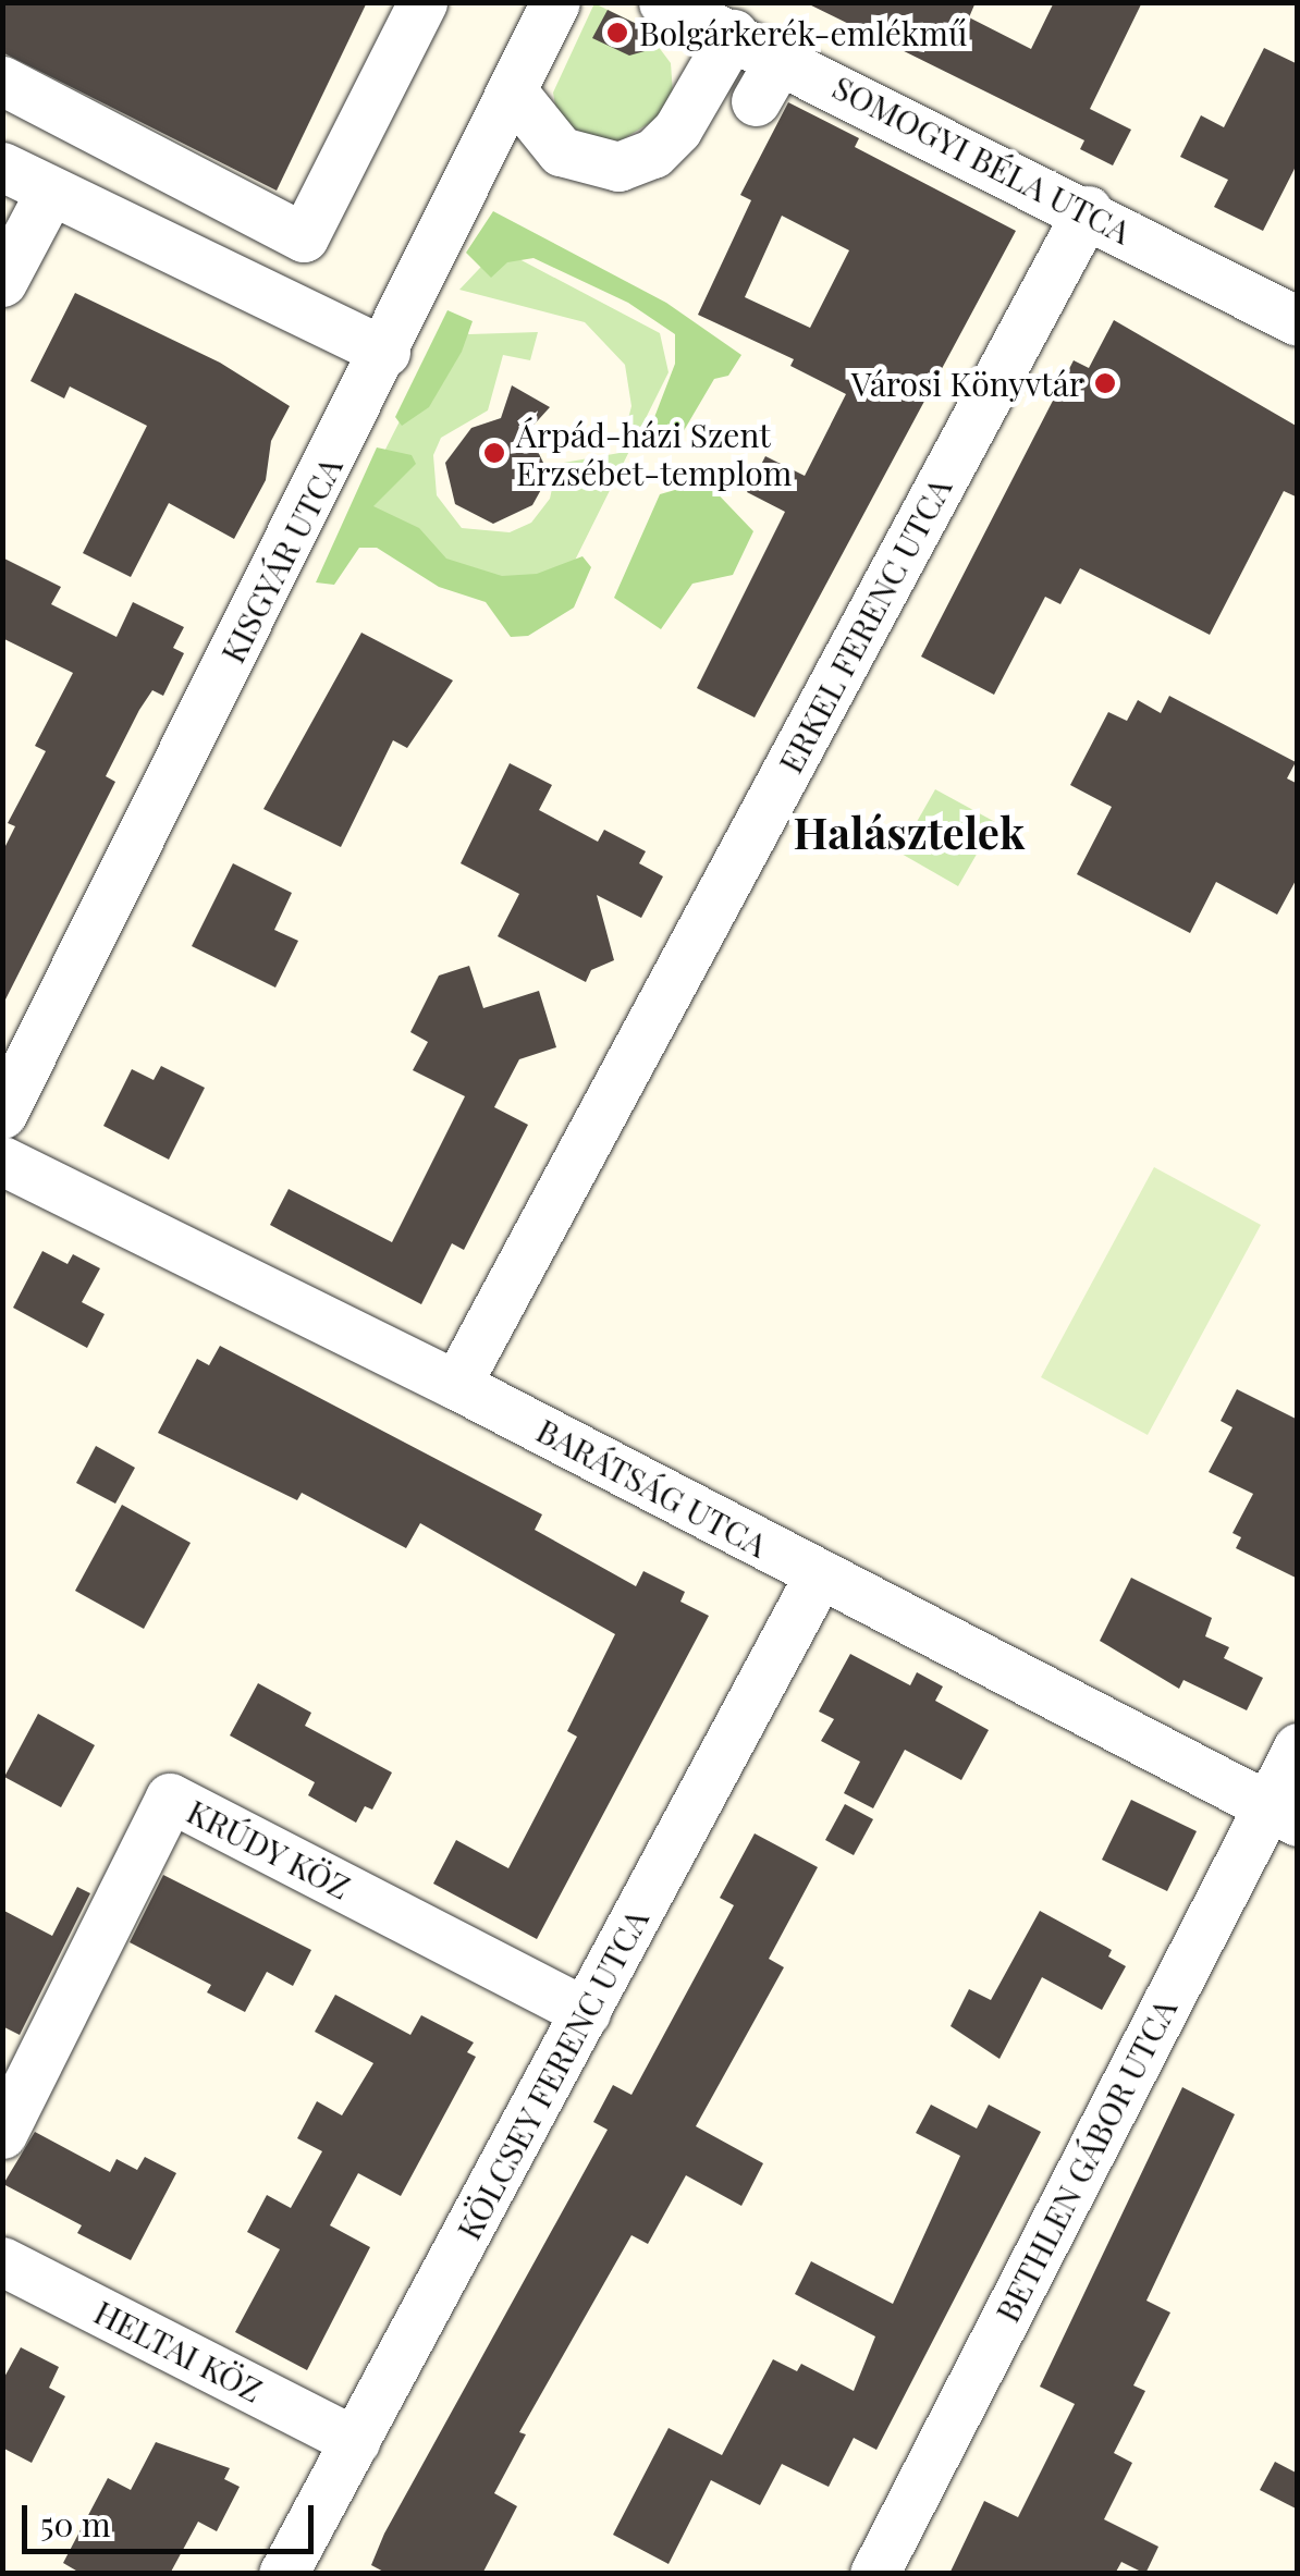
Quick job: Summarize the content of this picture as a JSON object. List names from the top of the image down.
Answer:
{
  "streets": {
    "street": [
      "SOMOGYI BÉLA UTCA",
      "KISGYÁR UTCA",
      "ERKEL FERENC UTCA",
      "BARÁTSÁG UTCA",
      "KRÚDY KÖZ",
      "KÖLCSEY FERENC UTCA",
      "BETHLEN GÁBOR UTCA",
      "HELTAI KÖZ"
    ]
  },
  "crossings": [
    ["SOMOGYI BÉLA UTCA", "ERKEL FERENC UTCA"],
    ["ERKEL FERENC UTCA", "BARÁTSÁG UTCA"],
    ["BARÁTSÁG UTCA", "KÖLCSEY FERENC UTCA"],
    ["BARÁTSÁG UTCA", "BETHLEN GÁBOR UTCA"],
    ["KRÚDY KÖZ", "KÖLCSEY FERENC UTCA"],
    ["KÖLCSEY FERENC UTCA", "HELTAI KÖZ"]
  ],
  "districts": ["Halásztelek"],
  "places": ["Bolgárkerék-emlékmű", "Városi Könyvtár", "Árpád-házi Szent Erzsébet-templom"],
  "scale_bar": "50 m"
}
